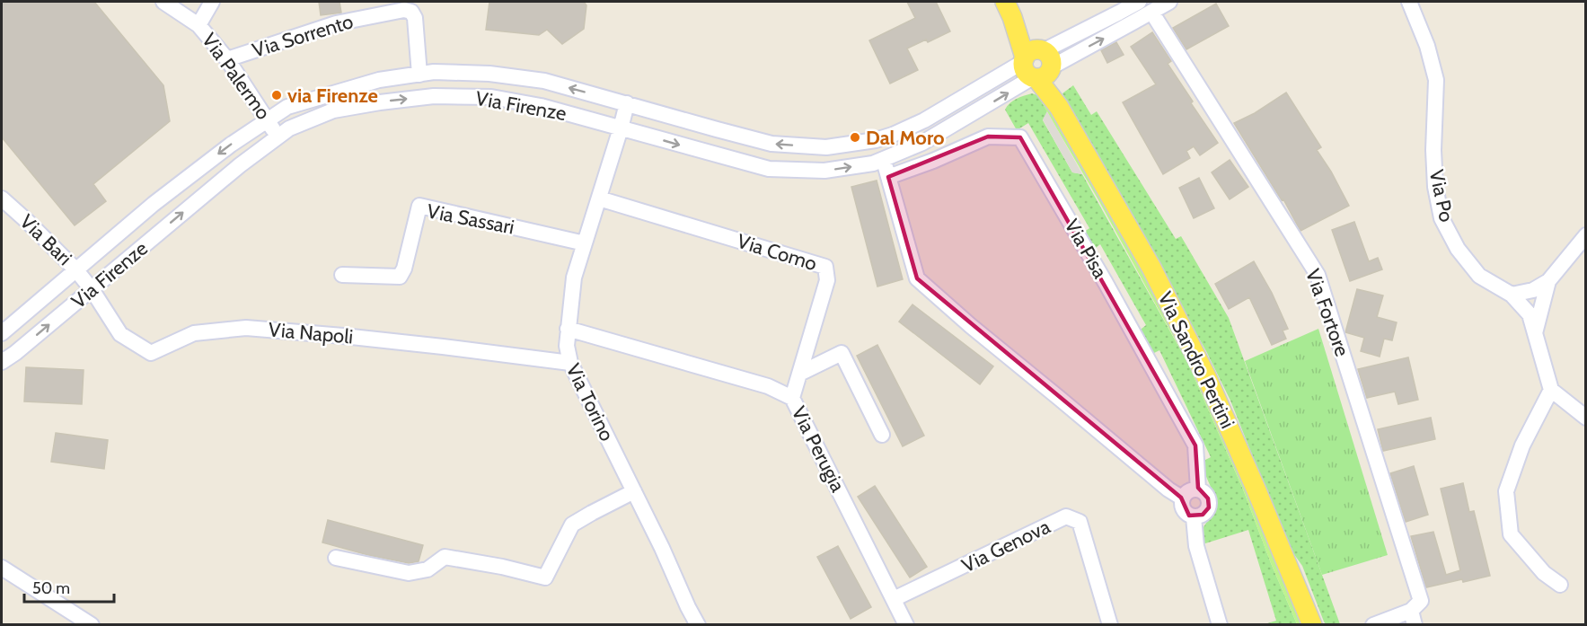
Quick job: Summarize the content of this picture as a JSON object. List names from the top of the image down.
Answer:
{
  "streets": {
    "main road": ["Via Sandro Pertini"],
    "street": [
      "Via Sorrento",
      "Via Palermo",
      "Via Firenze",
      "Via Po",
      "Via Sassari",
      "Via Bari",
      "Via Pisa",
      "Via Como",
      "Via Fortore",
      "Via Napoli",
      "Via Torino",
      "Via Perugia",
      "Via Genova"
    ]
  },
  "crossings": [
    ["Via Sorrento", "Via Palermo"],
    ["Via Sorrento", "Via Firenze"],
    ["Via Palermo", "Via Firenze"],
    ["Via Firenze", "Via Bari"],
    ["Via Firenze", "Via Napoli"],
    ["Via Firenze", "Via Sandro Pertini"],
    ["Via Firenze", "Via Torino"],
    ["Via Sassari", "Via Torino"],
    ["Via Bari", "Via Napoli"],
    ["Via Como", "Via Torino"],
    ["Via Como", "Via Perugia"],
    ["Via Napoli", "Via Torino"],
    ["Via Torino", "Via Perugia"],
    ["Via Perugia", "Via Genova"]
  ],
  "places": ["via Firenze", "Dal Moro"],
  "scale_bar": "50 m"
}
